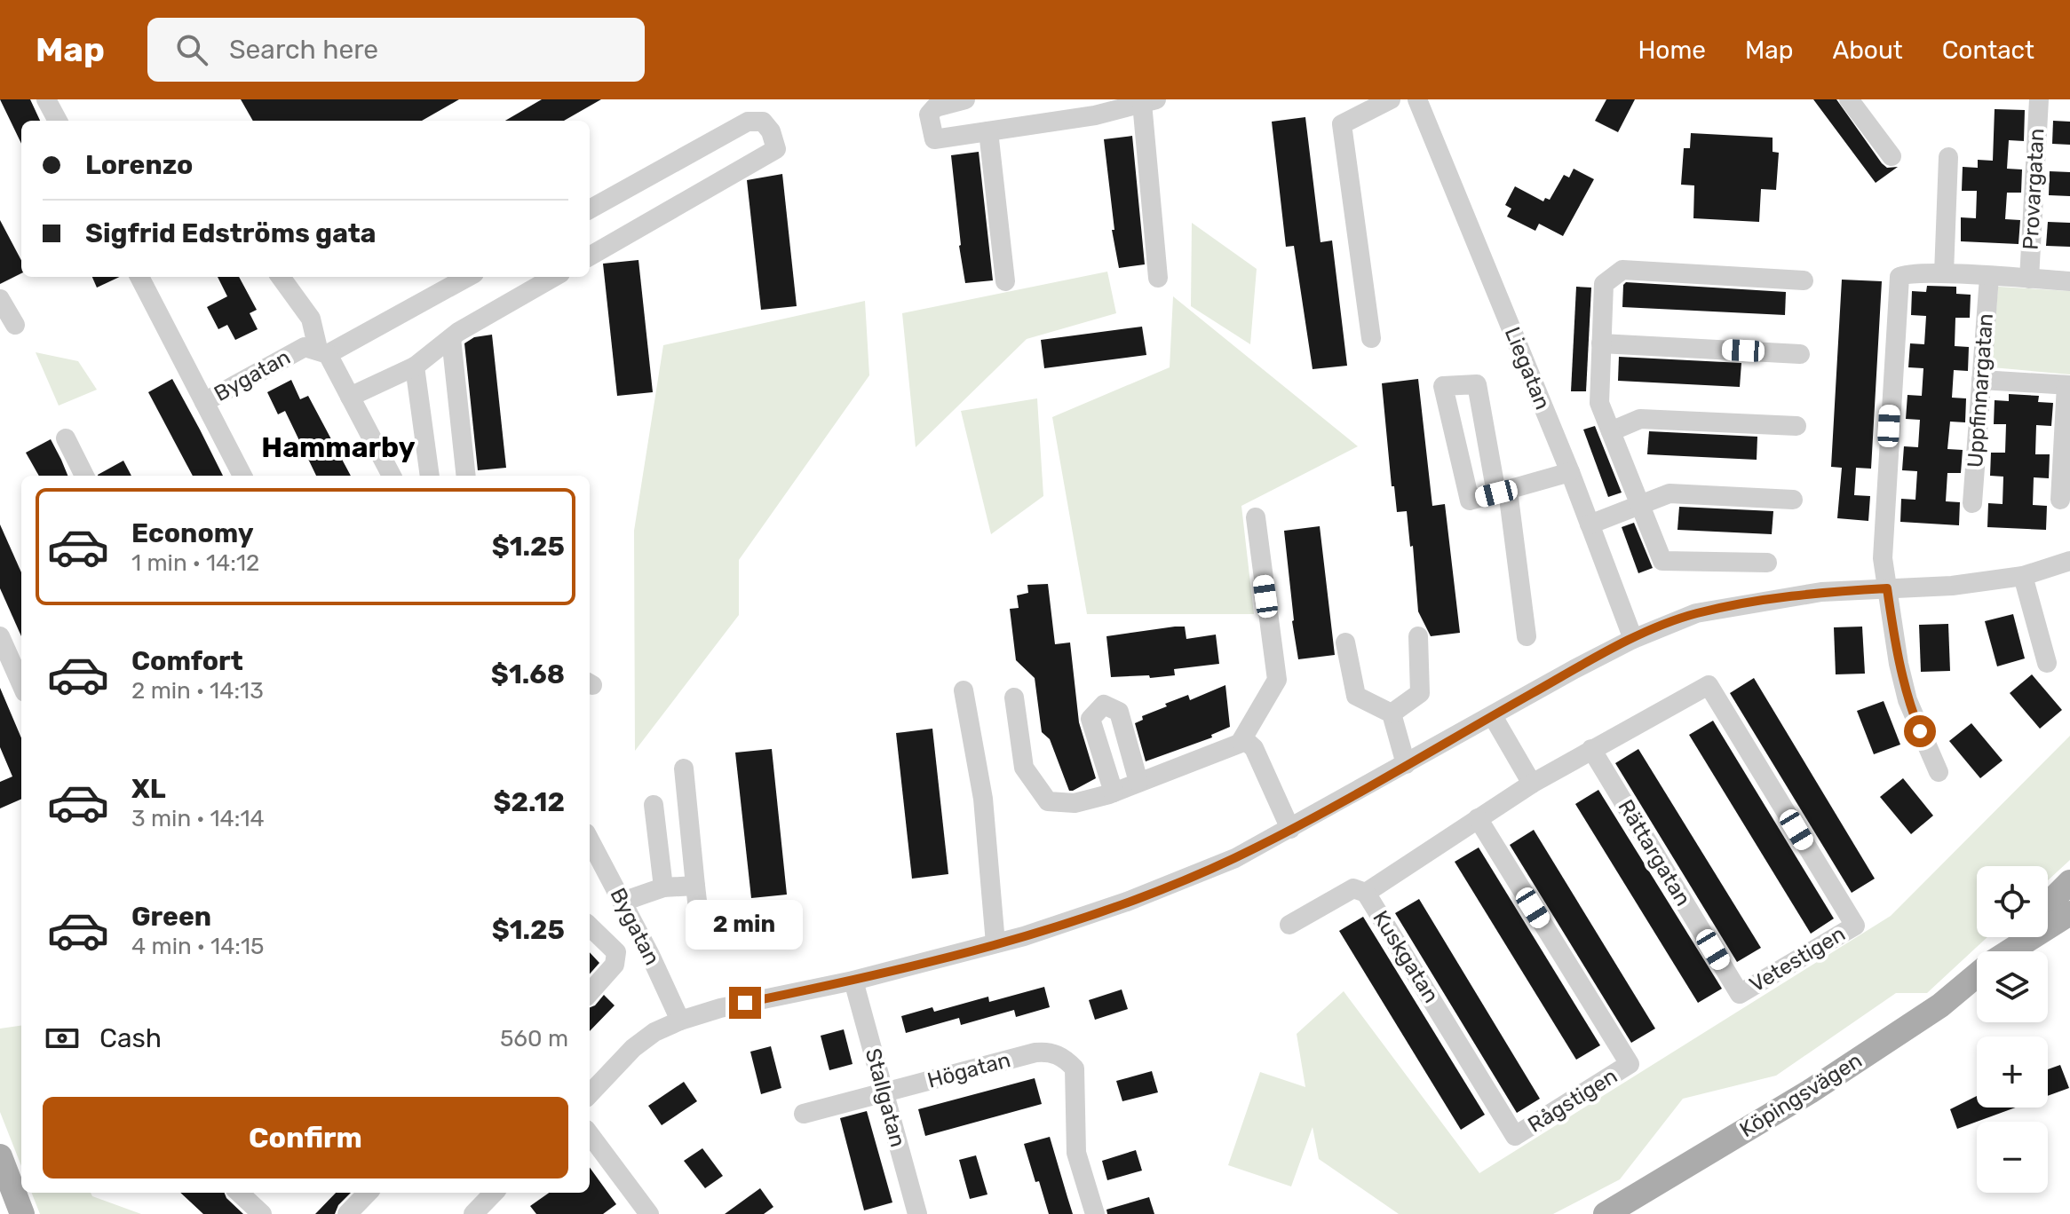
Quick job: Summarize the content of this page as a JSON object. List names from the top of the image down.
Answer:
{
  "streets": {
    "main road": ["Köpingsvägen"],
    "street": [
      "Provargatan",
      "Liegatan",
      "Bygatan",
      "Uppfinnargatan",
      "Rättargatan",
      "Kuskgatan",
      "Vetestigen",
      "Högatan",
      "Stallgatan",
      "Rågstigen"
    ]
  },
  "crossings": [
    ["Rättargatan", "Kuskgatan"],
    ["Rättargatan", "Vetestigen"],
    ["Kuskgatan", "Vetestigen"],
    ["Kuskgatan", "Rågstigen"],
    ["Högatan", "Stallgatan"]
  ],
  "districts": ["Hammarby"],
  "page": {
    "header": "Map",
    "search": "Search here",
    "nav": [
      "Home",
      "Map",
      "About",
      "Contact"
    ],
    "banner": ["Lorenzo", "Sigfrid Edströms gata"],
    "list": [
      {
        "name": "Economy",
        "note": "1 min · 14:12",
        "value": "$1.25"
      },
      {
        "name": "Comfort",
        "note": "2 min · 14:13",
        "value": "$1.68"
      },
      {
        "name": "XL",
        "note": "3 min · 14:14",
        "value": "$2.12"
      },
      {
        "name": "Green",
        "note": "4 min · 14:15",
        "value": "$1.25"
      }
    ],
    "map_buttons": ["+", "−"],
    "bubble": "2 min",
    "pay": ["Cash", "560 m"],
    "buttons": "Confirm"
  }
}
